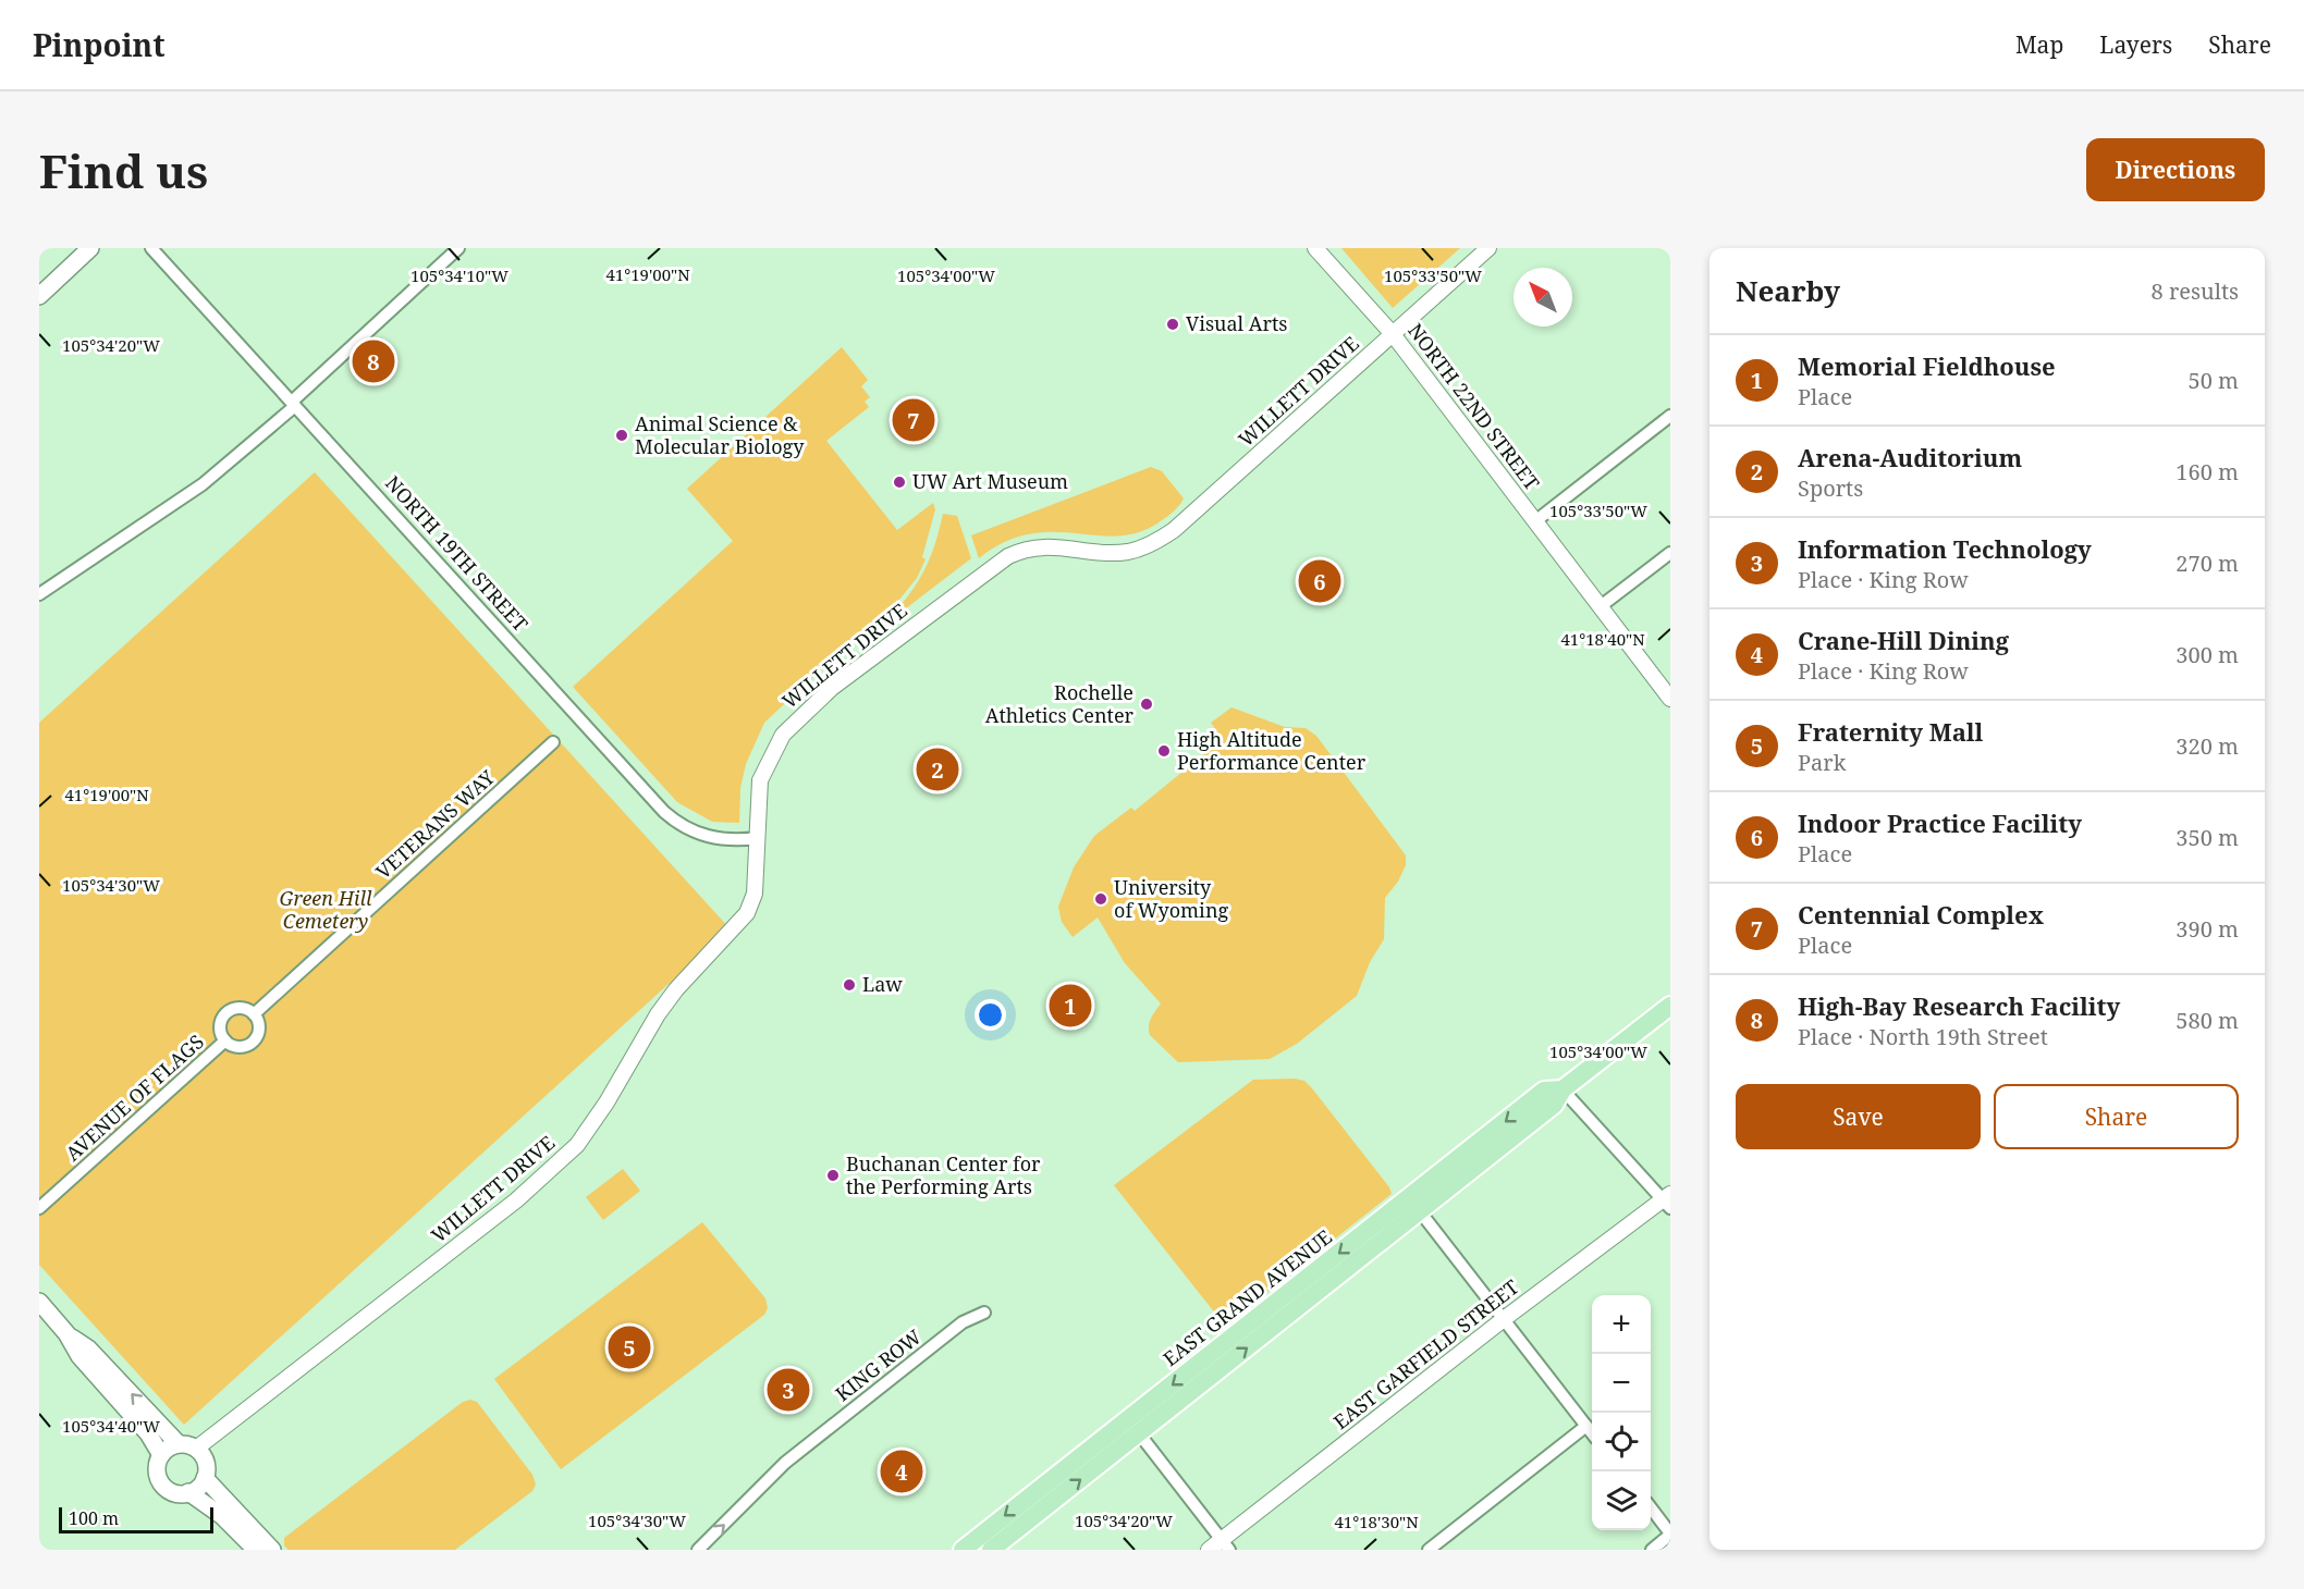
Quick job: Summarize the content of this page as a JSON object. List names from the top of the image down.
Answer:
{
  "streets": {
    "main road": ["EAST GRAND AVENUE"],
    "street": [
      "WILLETT DRIVE",
      "NORTH 22ND STREET",
      "NORTH 19TH STREET",
      "VETERANS WAY",
      "AVENUE OF FLAGS",
      "EAST GARFIELD STREET",
      "KING ROW"
    ]
  },
  "crossings": [
    ["WILLETT DRIVE", "NORTH 22ND STREET"],
    ["WILLETT DRIVE", "NORTH 19TH STREET"],
    ["VETERANS WAY", "AVENUE OF FLAGS"]
  ],
  "one_way": ["KING ROW"],
  "parks": ["Green Hill Cemetery"],
  "places": [
    "Visual Arts",
    "Animal Science & Molecular Biology",
    "UW Art Museum",
    "Rochelle Athletics Center",
    "High Altitude Performance Center",
    "University of Wyoming",
    "Law",
    "Buchanan Center for the Performing Arts"
  ],
  "scale_bar": "100 m",
  "north": "top left",
  "page": {
    "header": "Pinpoint",
    "nav": ["Map", "Layers", "Share"],
    "buttons": [
      "Directions",
      ["Save", "Share"]
    ],
    "title": "Find us",
    "heading": ["Nearby", "8 results"],
    "list": [
      {
        "mark": "1",
        "name": "Memorial Fieldhouse",
        "note": "Place",
        "value": "50 m"
      },
      {
        "mark": "2",
        "name": "Arena-Auditorium",
        "note": "Sports",
        "value": "160 m"
      },
      {
        "mark": "3",
        "name": "Information Technology",
        "note": "Place · King Row",
        "value": "270 m"
      },
      {
        "mark": "4",
        "name": "Crane-Hill Dining",
        "note": "Place · King Row",
        "value": "300 m"
      },
      {
        "mark": "5",
        "name": "Fraternity Mall",
        "note": "Park",
        "value": "320 m"
      },
      {
        "mark": "6",
        "name": "Indoor Practice Facility",
        "note": "Place",
        "value": "350 m"
      },
      {
        "mark": "7",
        "name": "Centennial Complex",
        "note": "Place",
        "value": "390 m"
      },
      {
        "mark": "8",
        "name": "High-Bay Research Facility",
        "note": "Place · North 19th Street",
        "value": "580 m"
      }
    ],
    "pins": [
      "8",
      "7",
      "6",
      "2",
      "1",
      "5",
      "3",
      "4"
    ],
    "map_buttons": ["+", "−"],
    "scale": "100 m"
  },
  "coordinates": [
    "41°19'00\"N",
    "105°34'10\"W",
    "105°34'00\"W",
    "105°33'50\"W",
    "105°34'20\"W",
    "41°18'40\"N",
    "105°34'30\"W",
    "105°34'40\"W",
    "41°18'30\"N"
  ]
}
